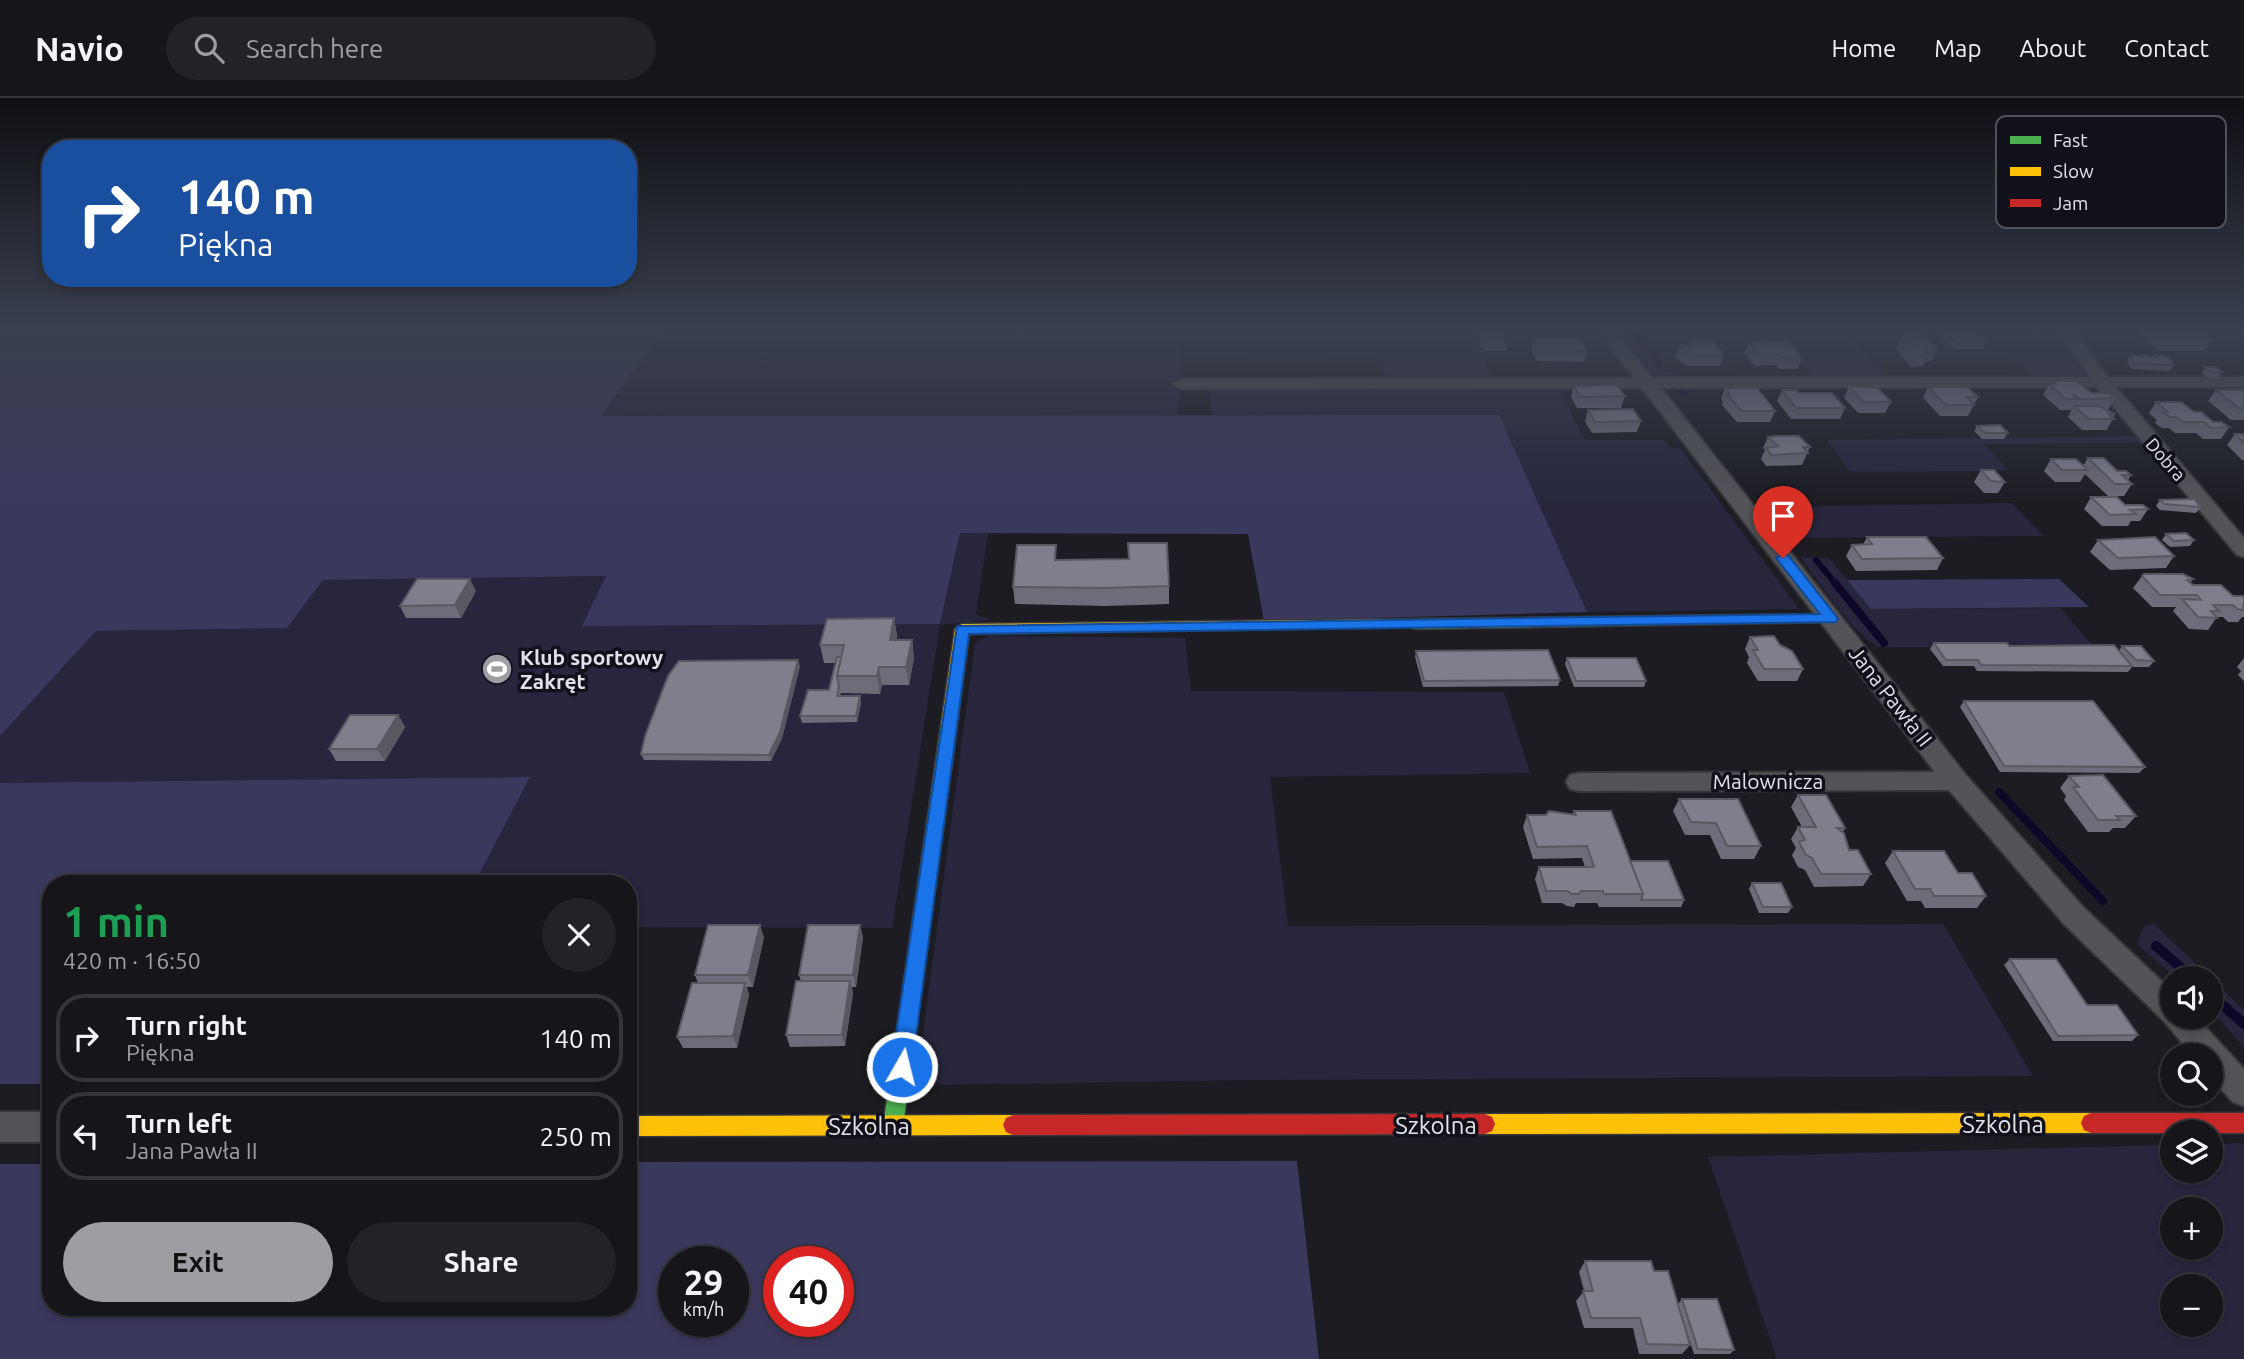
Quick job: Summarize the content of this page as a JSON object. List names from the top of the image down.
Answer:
{
  "streets": {
    "street": [
      "Dobra",
      "Jana Pawła II",
      "Malownicza",
      "Szkolna"
    ]
  },
  "crossings": [
    ["Jana Pawła II", "Malownicza"]
  ],
  "places": {
    "sports": ["Klub sportowy Zakręt"]
  },
  "legend": ["Fast", "Slow", "Jam"],
  "page": {
    "header": "Navio",
    "search": "Search here",
    "nav": [
      "Home",
      "Map",
      "About",
      "Contact"
    ],
    "turn": ["140 m", "Piękna"],
    "heading": ["1 min", "420 m · 16:50"],
    "map_buttons": ["+", "−"],
    "list": [
      {
        "name": "Turn right",
        "note": "Piękna",
        "value": "140 m"
      },
      {
        "name": "Turn left",
        "note": "Jana Pawła II",
        "value": "250 m"
      }
    ],
    "buttons": ["Exit", "Share"],
    "speed": "29 km/h",
    "limit": "40"
  }
}
